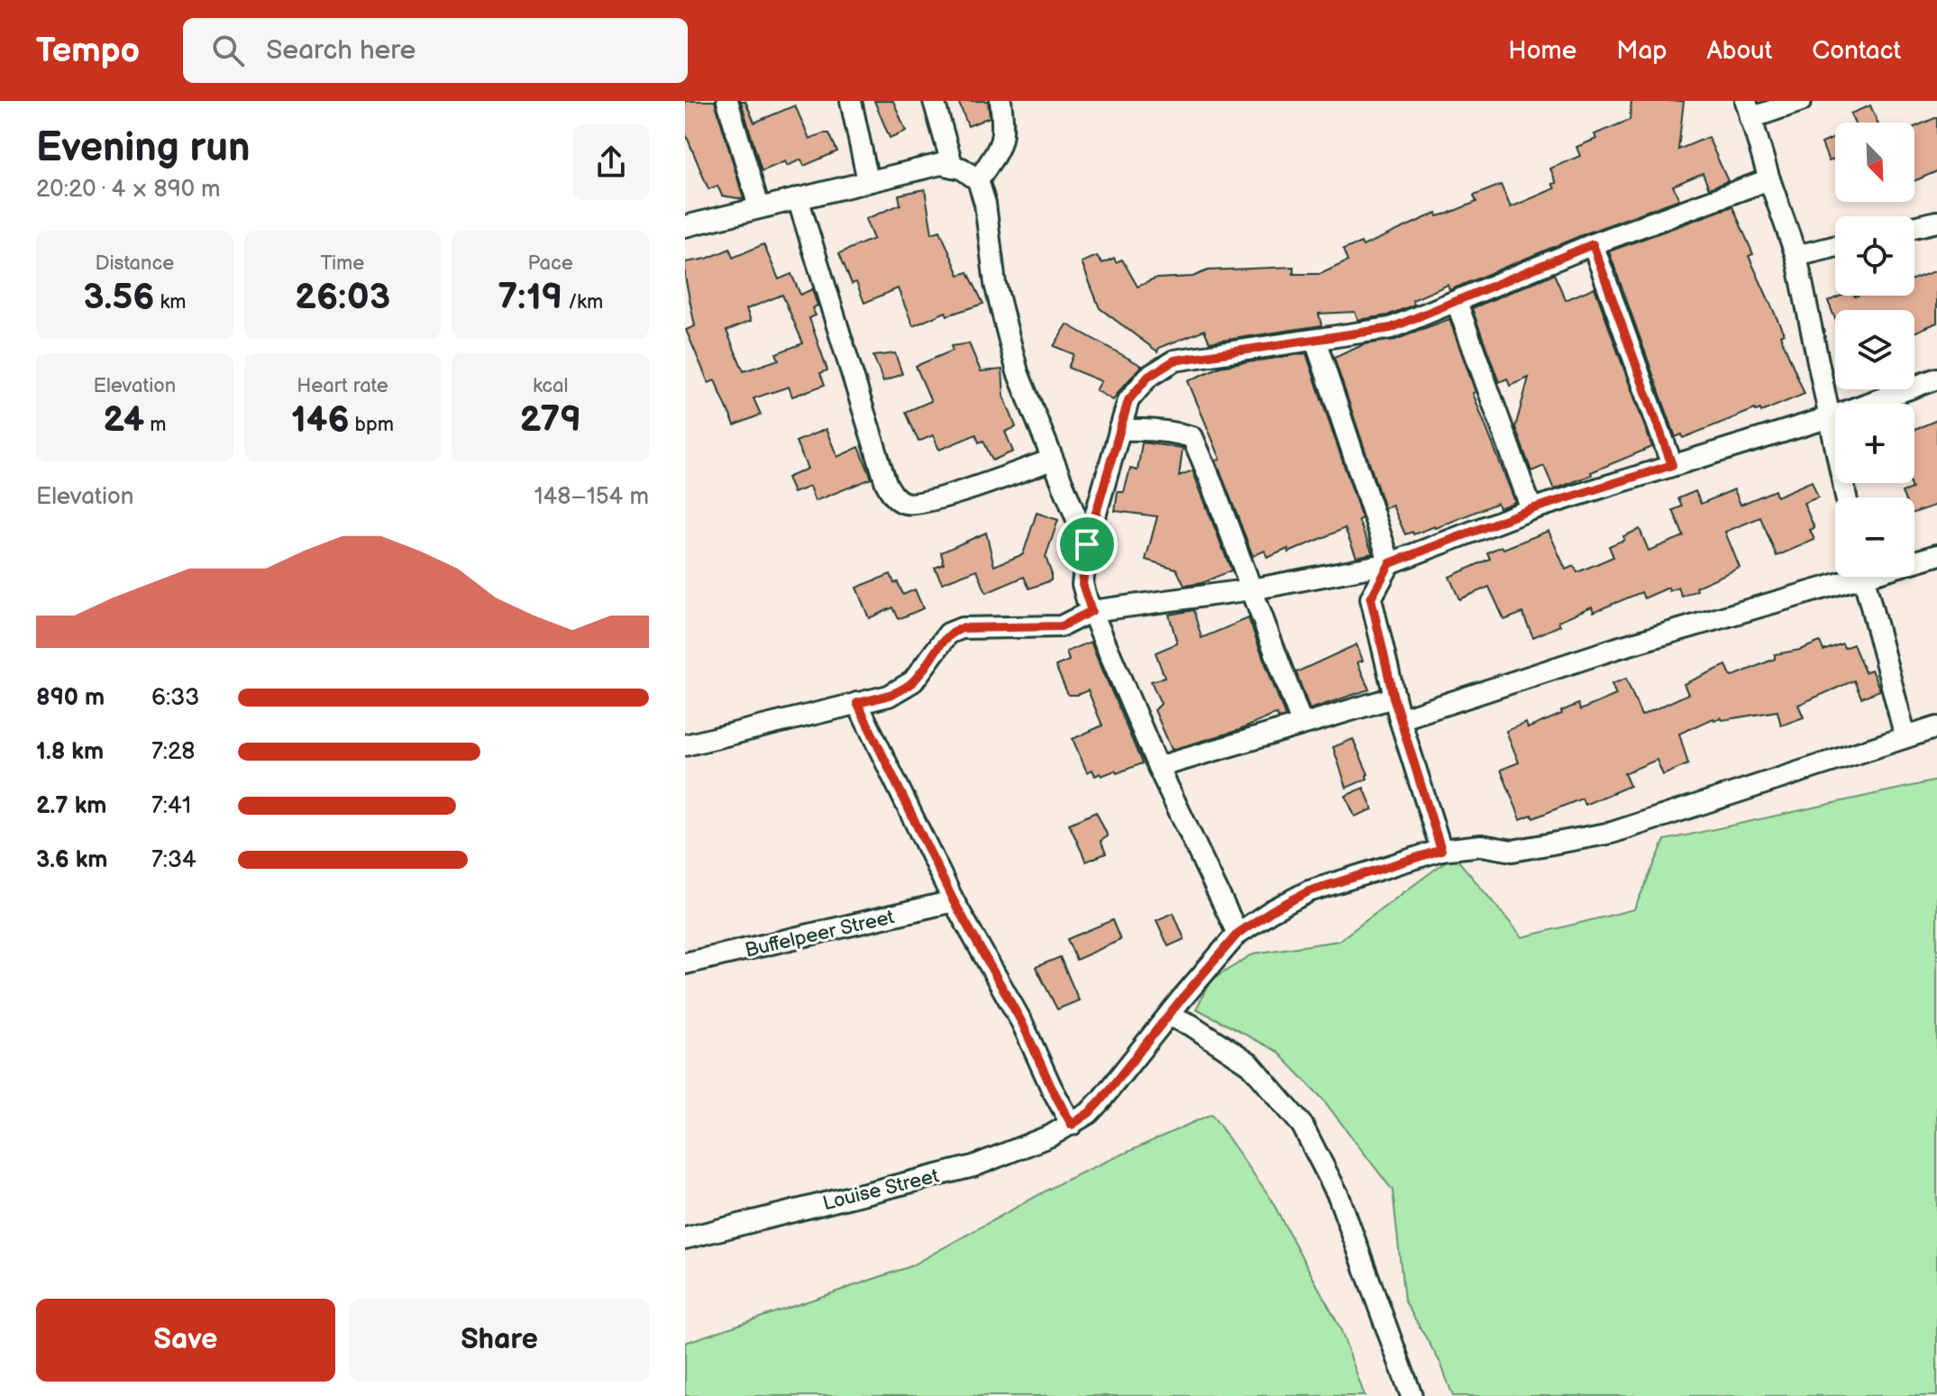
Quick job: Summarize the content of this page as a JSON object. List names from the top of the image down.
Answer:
{
  "streets": {
    "street": ["Buffelpeer Street", "Louise Street"]
  },
  "north": "bottom right",
  "page": {
    "header": "Tempo",
    "search": "Search here",
    "nav": [
      "Home",
      "Map",
      "About",
      "Contact"
    ],
    "heading": ["Evening run", "20:20 · 4 × 890 m"],
    "map_buttons": ["+", "−"],
    "stats": [
      ["Distance", "3.56 km"],
      ["Time", "26:03"],
      ["Pace", "7:19 /km"],
      ["Elevation", "24 m"],
      ["Heart rate", "146 bpm"],
      ["kcal", "279"]
    ],
    "chart": ["Elevation", "148–154 m"],
    "list": [
      {
        "name": "890 m",
        "note": "6:33"
      },
      {
        "name": "1.8 km",
        "note": "7:28"
      },
      {
        "name": "2.7 km",
        "note": "7:41"
      },
      {
        "name": "3.6 km",
        "note": "7:34"
      }
    ],
    "buttons": ["Save", "Share"]
  }
}
